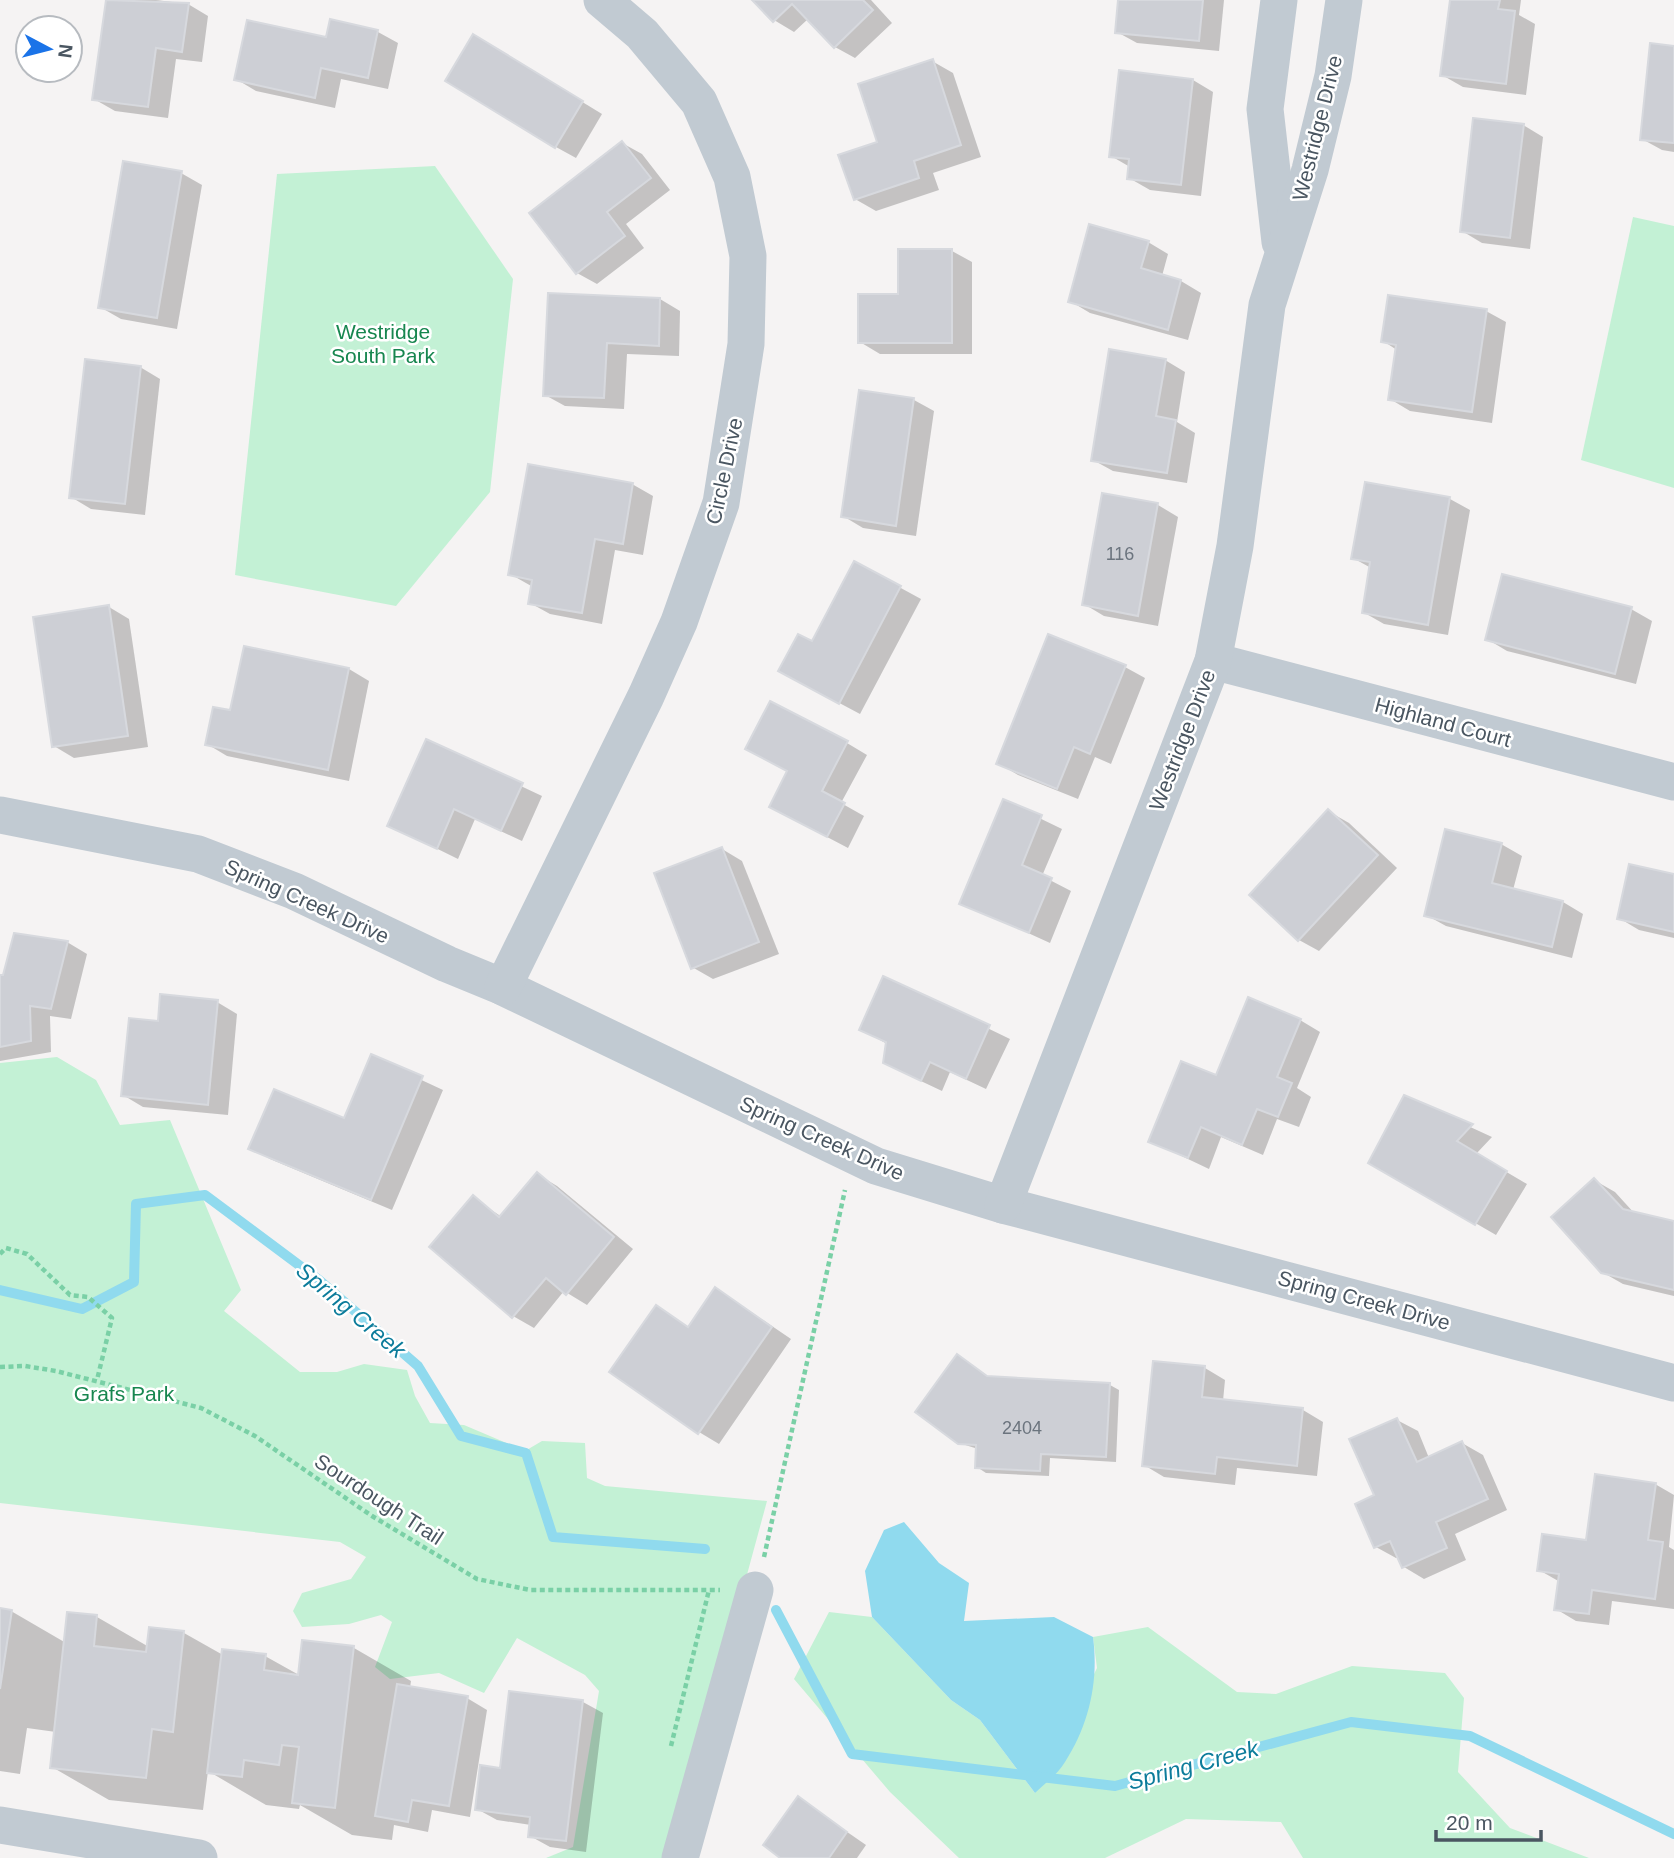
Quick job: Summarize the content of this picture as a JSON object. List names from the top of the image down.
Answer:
{
  "streets": {
    "street": [
      "Westridge Drive",
      "Circle Drive",
      "Highland Court",
      "Spring Creek Drive"
    ],
    "path": ["Sourdough Trail"]
  },
  "crossings": [
    ["Westridge Drive", "Highland Court"],
    ["Westridge Drive", "Spring Creek Drive"],
    ["Circle Drive", "Spring Creek Drive"]
  ],
  "water": ["Spring Creek"],
  "parks": ["Westridge South Park", "Grafs Park"],
  "house_numbers": ["116", "2404"],
  "scale_bar": "20 m",
  "north": "right"
}
